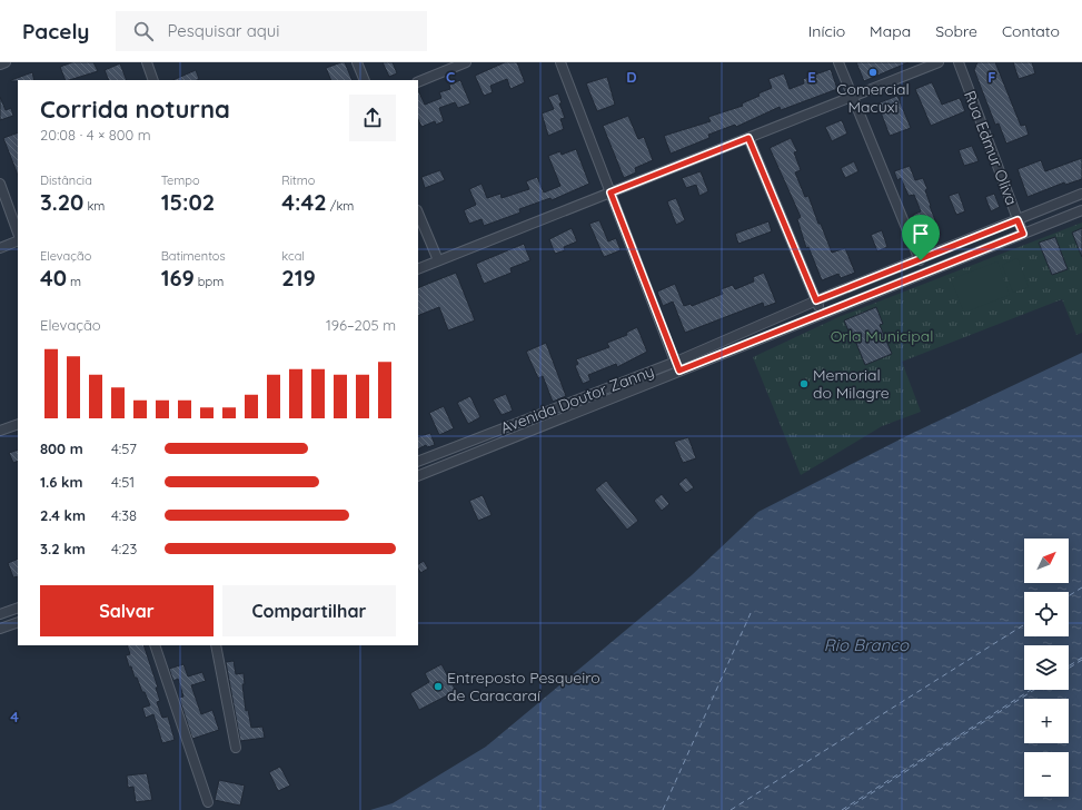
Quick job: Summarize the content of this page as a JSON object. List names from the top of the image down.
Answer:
{
  "streets": {
    "street": ["Rua Edmur Oliva", "Avenida Doutor Zanny"]
  },
  "crossings": [
    ["Rua Edmur Oliva", "Avenida Doutor Zanny"]
  ],
  "water": ["Rio Branco"],
  "parks": ["Orla Municipal"],
  "places": ["Comercial Macuxi", "Memorial do Milagre", "Entreposto Pesqueiro de Caracaraí"],
  "north": "top right",
  "page": {
    "header": "Pacely",
    "search": "Pesquisar aqui",
    "nav": [
      "Início",
      "Mapa",
      "Sobre",
      "Contato"
    ],
    "heading": ["Corrida noturna", "20:08 · 4 × 800 m"],
    "stats": [
      ["Distância", "3.20 km"],
      ["Tempo", "15:02"],
      ["Ritmo", "4:42 /km"],
      ["Elevação", "40 m"],
      ["Batimentos", "169 bpm"],
      ["kcal", "219"]
    ],
    "chart": ["Elevação", "196–205 m"],
    "list": [
      {
        "name": "800 m",
        "note": "4:57"
      },
      {
        "name": "1.6 km",
        "note": "4:51"
      },
      {
        "name": "2.4 km",
        "note": "4:38"
      },
      {
        "name": "3.2 km",
        "note": "4:23"
      }
    ],
    "map_buttons": ["+", "−"],
    "buttons": ["Salvar", "Compartilhar"]
  },
  "grid": {
    "columns": [
      "C",
      "D",
      "E",
      "F"
    ],
    "rows": ["4"]
  }
}
